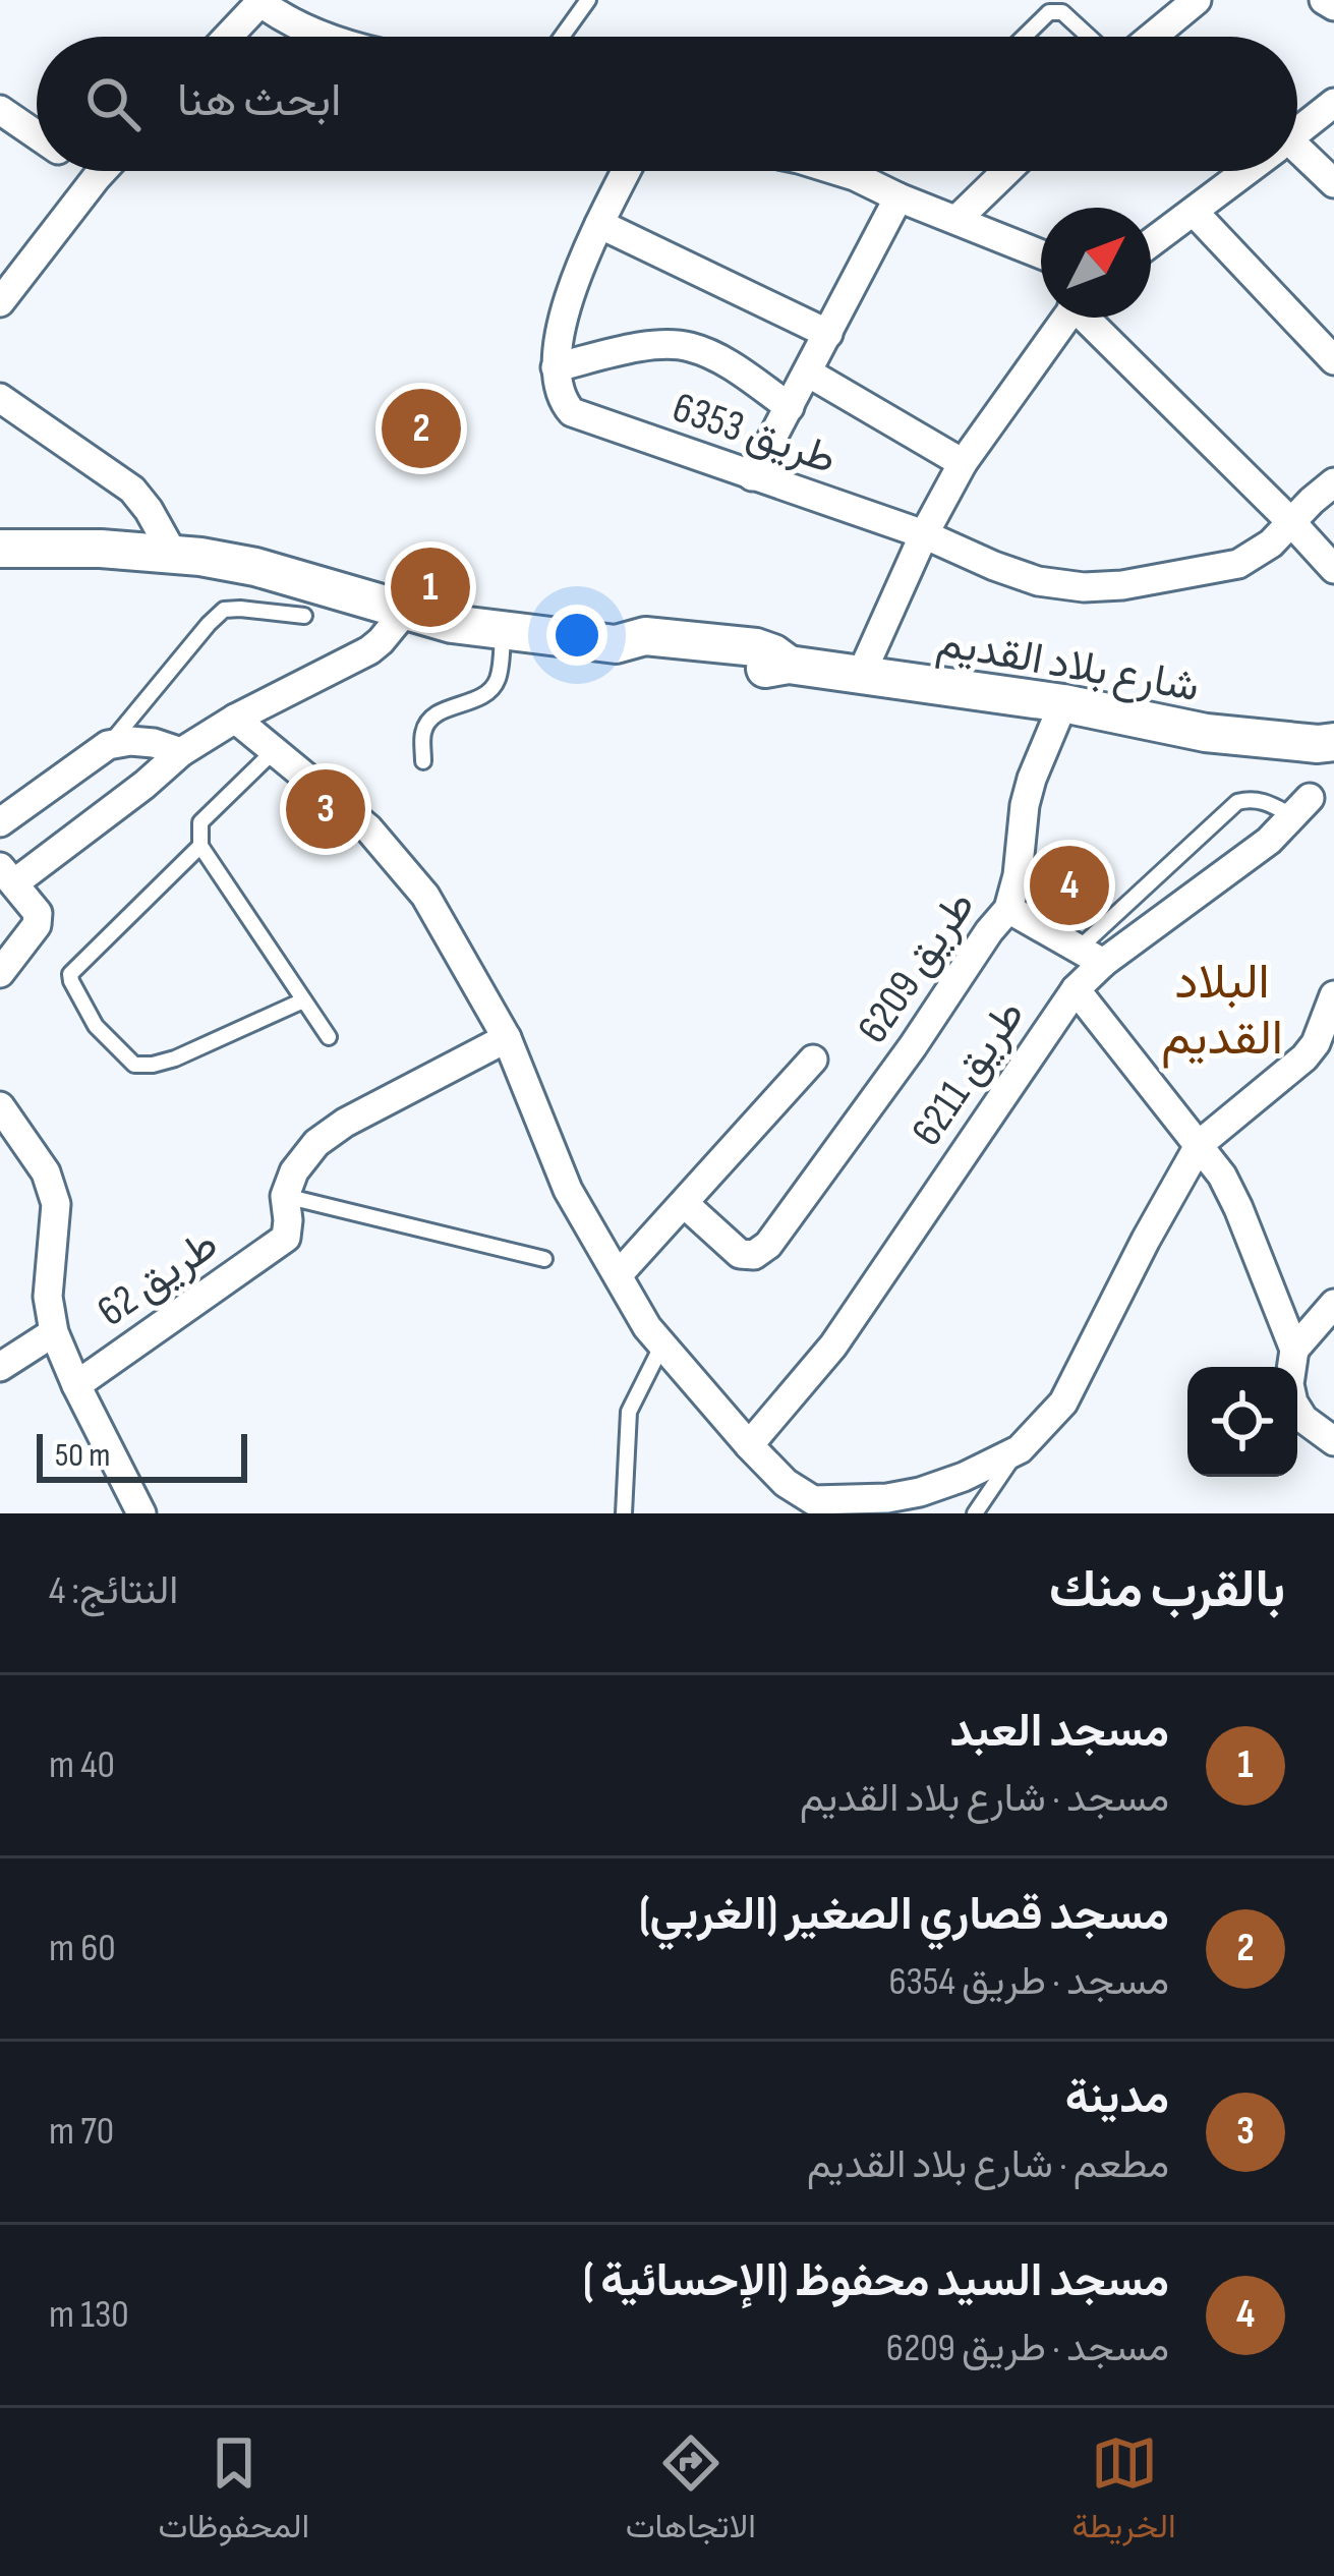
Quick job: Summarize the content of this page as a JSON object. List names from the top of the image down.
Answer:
{
  "streets": {
    "street": [
      "طريق 6353",
      "شارع بلاد القديم",
      "طريق 6209",
      "طريق 6211",
      "طريق 62"
    ]
  },
  "crossings": [
    ["شارع بلاد القديم", "طريق 6209"]
  ],
  "districts": ["البلاد القديم"],
  "scale_bar": "50 m",
  "north": "top right",
  "page": {
    "search": "ابحث هنا",
    "pins": [
      "2",
      "1",
      "3",
      "4"
    ],
    "scale": "50 m",
    "heading": ["بالقرب منك", "النتائج: 4"],
    "list": [
      {
        "mark": "1",
        "name": "مسجد العبد",
        "note": "مسجد · شارع بلاد القديم",
        "value": "40 m"
      },
      {
        "mark": "2",
        "name": "مسجد قصاري الصغير (الغربي)",
        "note": "مسجد · طريق 6354",
        "value": "60 m"
      },
      {
        "mark": "3",
        "name": "مدينة",
        "note": "مطعم · شارع بلاد القديم",
        "value": "70 m"
      },
      {
        "mark": "4",
        "name": "مسجد السيد محفوظ (الإحسائية )",
        "note": "مسجد · طريق 6209",
        "value": "130 m"
      }
    ],
    "nav": ["الخريطة", "الاتجاهات", "المحفوظات"]
  }
}
